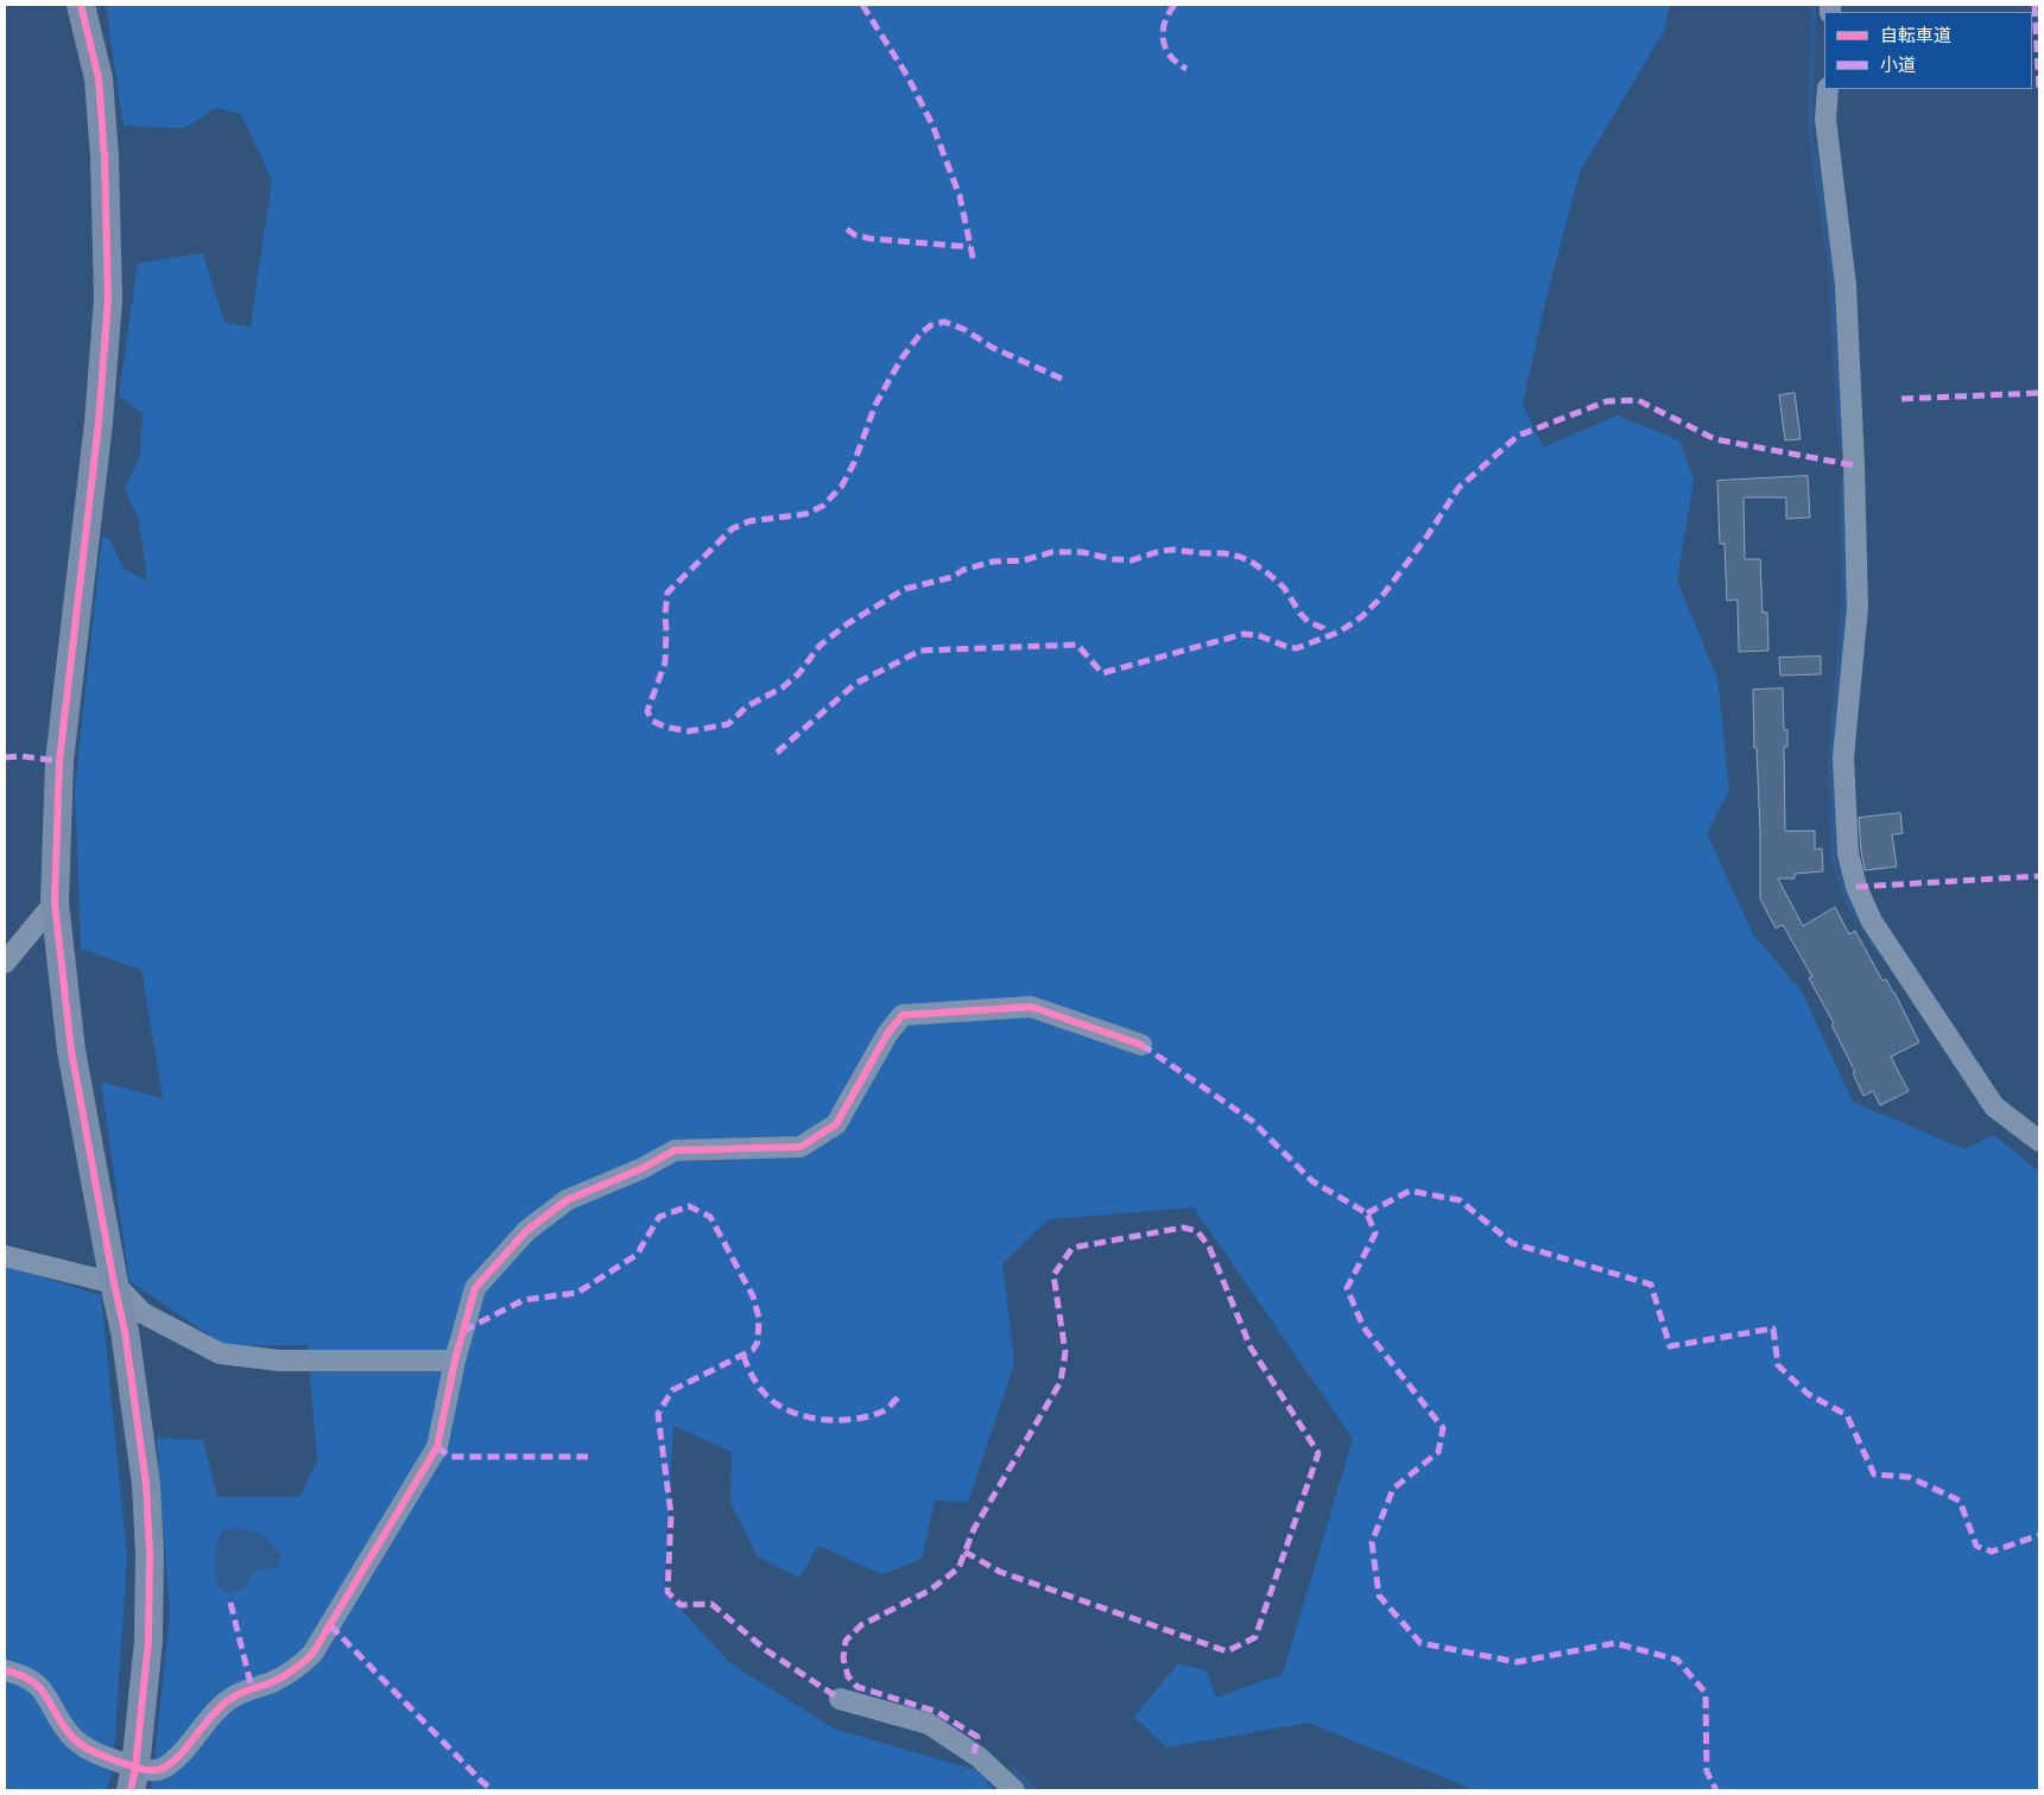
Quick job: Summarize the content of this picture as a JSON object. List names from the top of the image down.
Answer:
{
  "legend": ["自転車道", "小道"]
}
